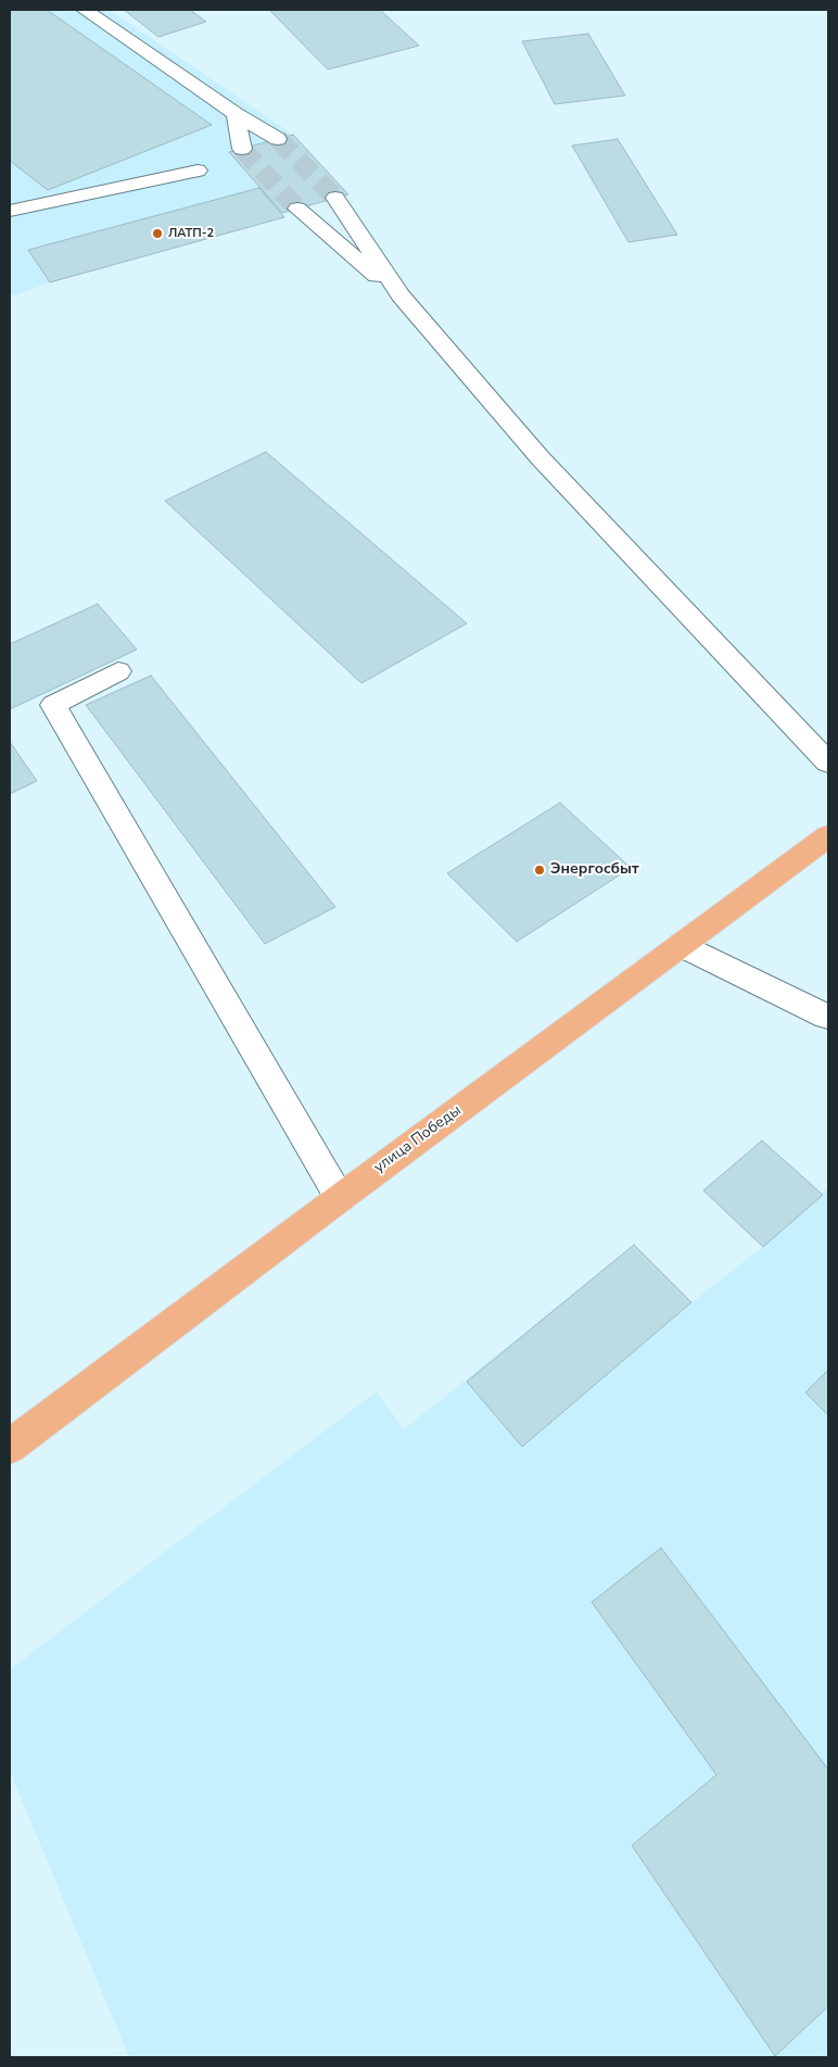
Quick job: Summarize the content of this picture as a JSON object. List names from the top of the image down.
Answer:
{
  "streets": {
    "main road": ["улица Победы"]
  },
  "places": ["ЛАТП-2", "Энергосбыт"]
}
